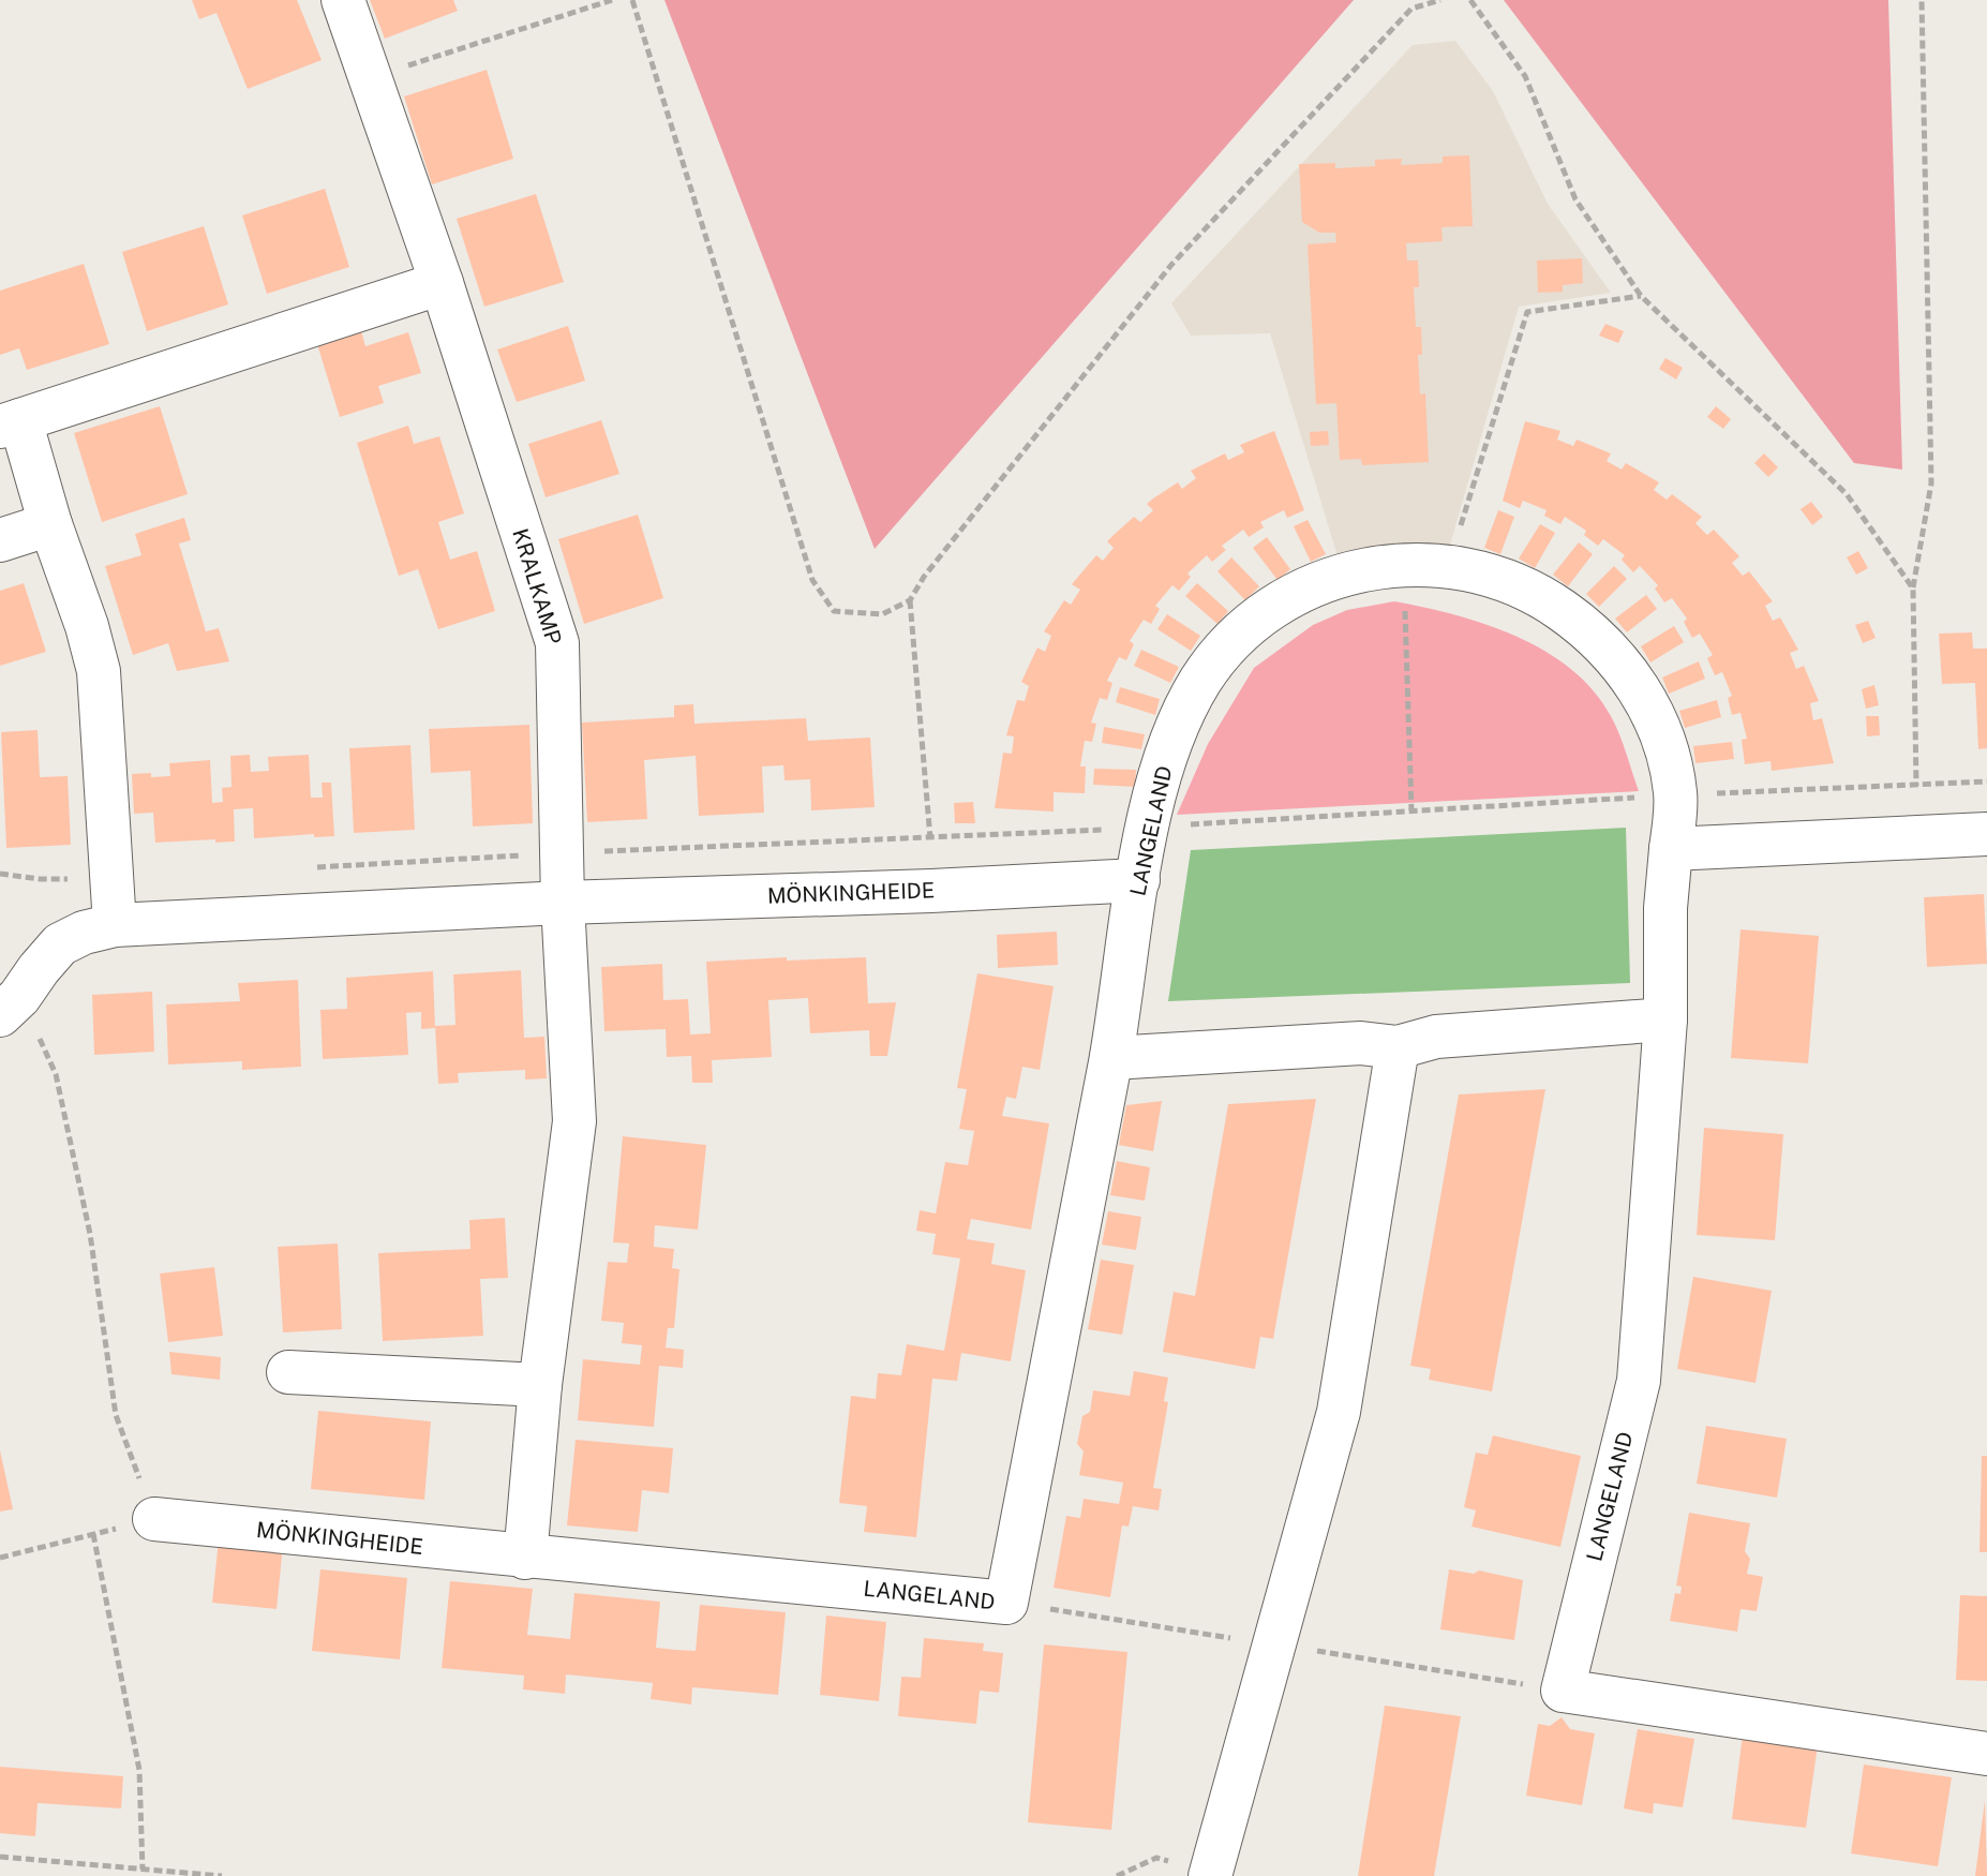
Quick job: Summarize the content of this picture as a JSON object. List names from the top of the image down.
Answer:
{
  "streets": {
    "street": ["KRALKAMP", "LANGELAND", "MÖNKINGHEIDE"]
  },
  "crossings": [
    ["KRALKAMP", "MÖNKINGHEIDE"],
    ["LANGELAND", "MÖNKINGHEIDE"]
  ]
}
